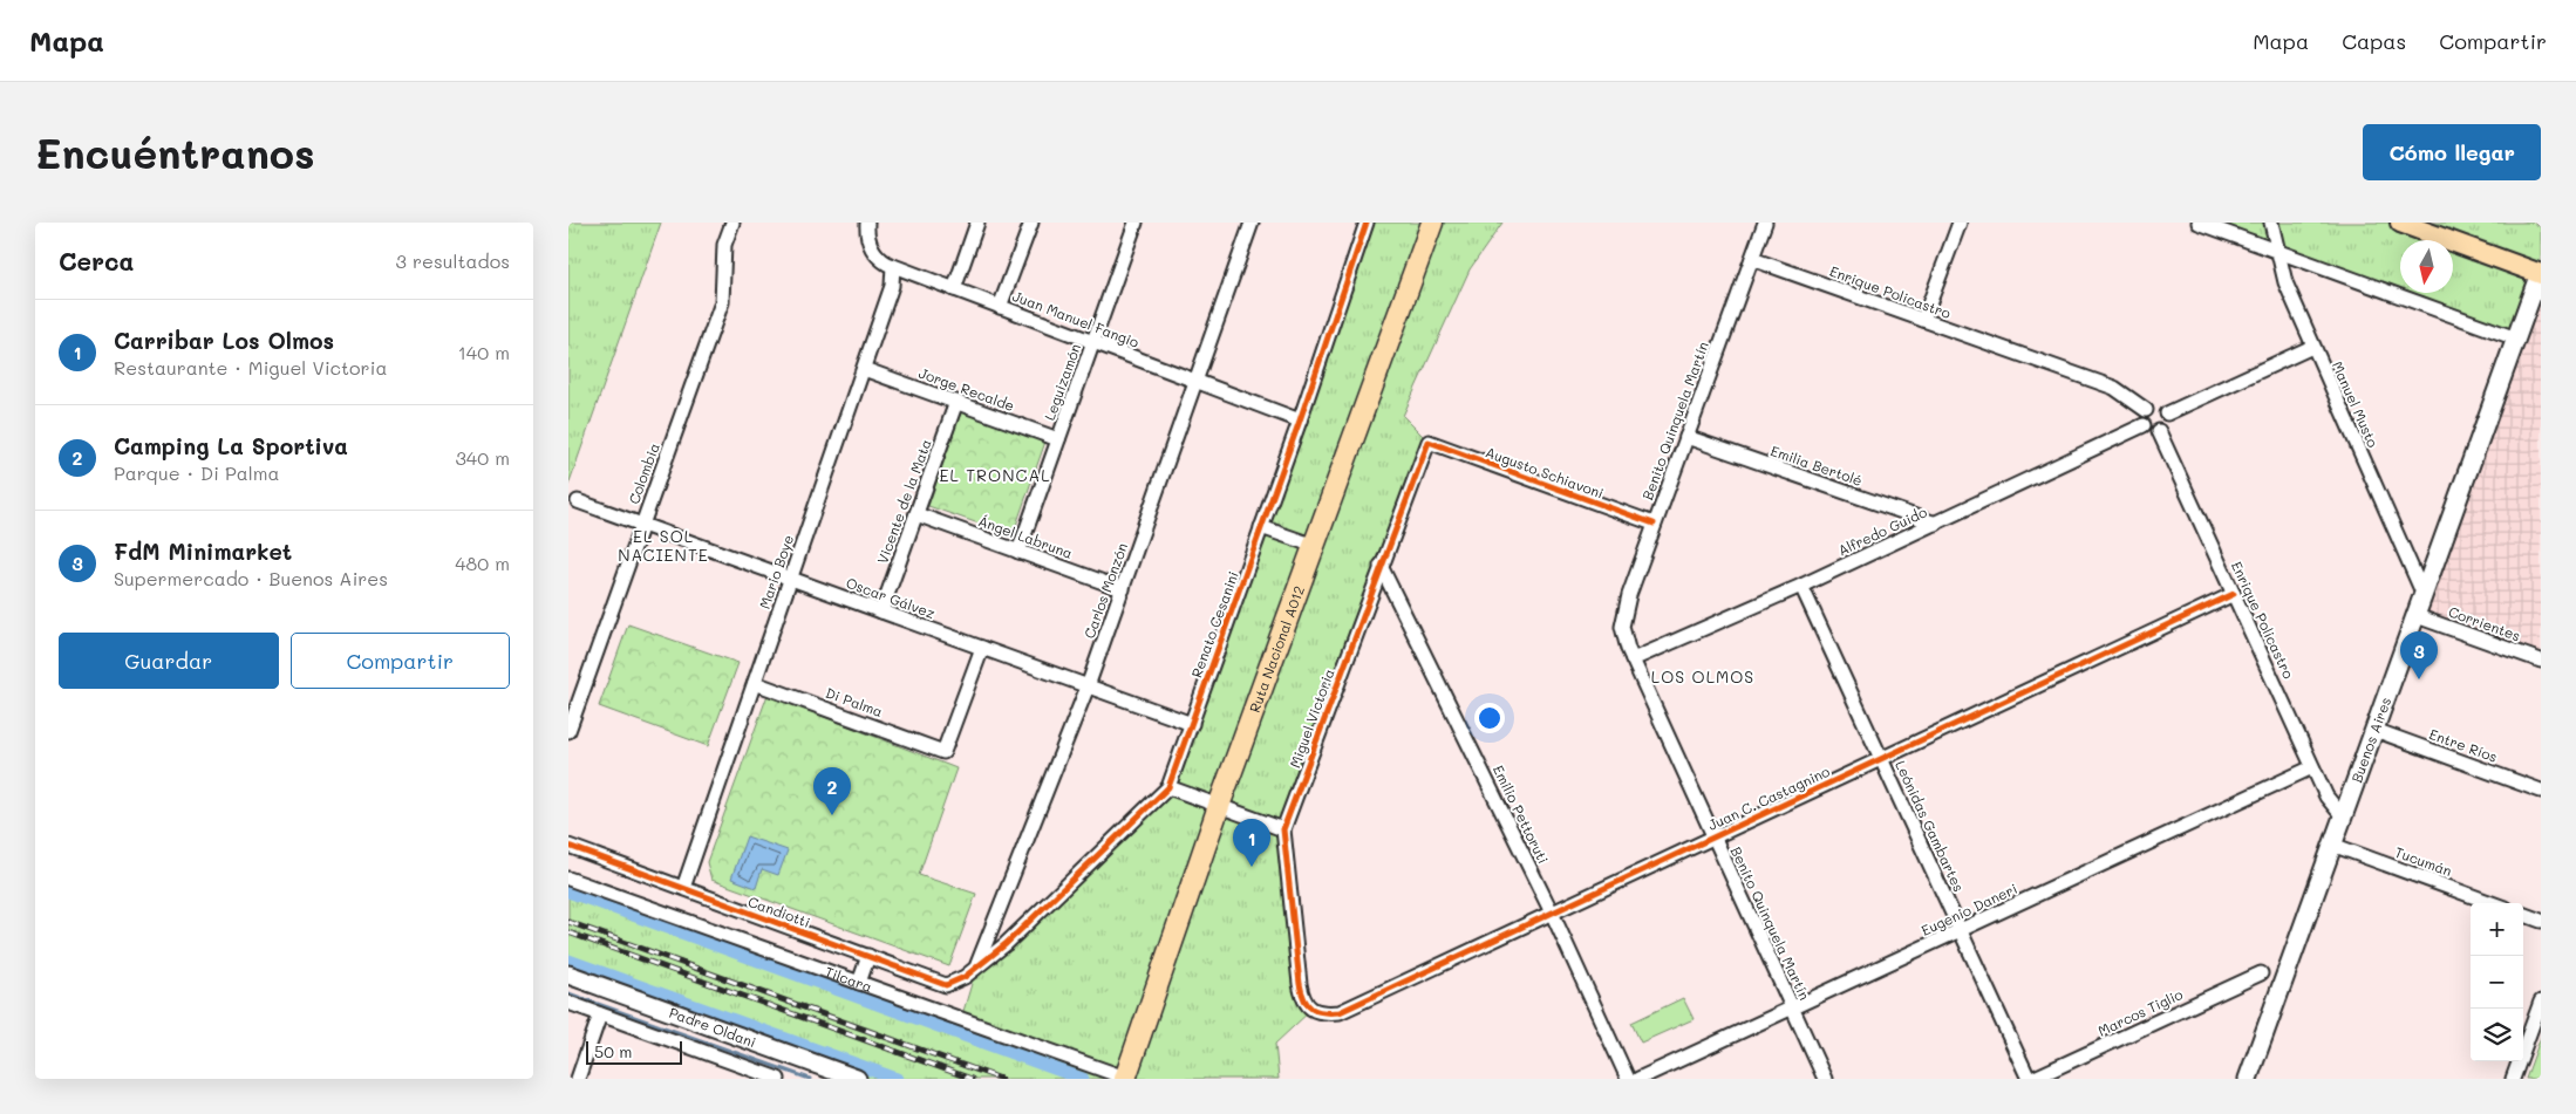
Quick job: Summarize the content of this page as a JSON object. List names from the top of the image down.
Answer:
{
  "streets": {
    "highway": ["Ruta Nacional A012"],
    "main road": ["Buenos Aires", "Padre Oldani"],
    "street": [
      "Enrique Policastro",
      "Juan Manuel Fangio",
      "Leguizamón",
      "Jorge Recalde",
      "Manuel Musto",
      "Benito Quinquela Martín",
      "Emilia Bertolé",
      "Augusto Schiavoni",
      "Colombia",
      "Vicente de la Mata",
      "Alfredo Guido",
      "Ángel Labruna",
      "Mario Boye",
      "Carlos Monzón",
      "Oscar Gálvez",
      "Corrientes",
      "Renato Cesanini",
      "Di Palma",
      "Miguel Victoria",
      "Entre Ríos",
      "Juan C. Castagnino",
      "Emilio Pettoruti",
      "Leónidas Gambartes",
      "Tucumán",
      "Eugenio Daneri",
      "Candiotti",
      "Tilcara",
      "Marcos Tiglio"
    ]
  },
  "crossings": [
    ["Enrique Policastro", "Benito Quinquela Martín"],
    ["Enrique Policastro", "Alfredo Guido"],
    ["Enrique Policastro", "Buenos Aires"],
    ["Enrique Policastro", "Juan C. Castagnino"],
    ["Enrique Policastro", "Eugenio Daneri"],
    ["Juan Manuel Fangio", "Leguizamón"],
    ["Juan Manuel Fangio", "Mario Boye"],
    ["Juan Manuel Fangio", "Carlos Monzón"],
    ["Juan Manuel Fangio", "Renato Cesanini"],
    ["Leguizamón", "Jorge Recalde"],
    ["Leguizamón", "Ángel Labruna"],
    ["Jorge Recalde", "Vicente de la Mata"],
    ["Jorge Recalde", "Mario Boye"],
    ["Manuel Musto", "Buenos Aires"],
    ["Benito Quinquela Martín", "Emilia Bertolé"],
    ["Benito Quinquela Martín", "Augusto Schiavoni"],
    ["Benito Quinquela Martín", "Alfredo Guido"],
    ["Benito Quinquela Martín", "Juan C. Castagnino"],
    ["Benito Quinquela Martín", "Eugenio Daneri"],
    ["Emilia Bertolé", "Alfredo Guido"],
    ["Augusto Schiavoni", "Miguel Victoria"],
    ["Colombia", "Oscar Gálvez"],
    ["Vicente de la Mata", "Ángel Labruna"],
    ["Vicente de la Mata", "Oscar Gálvez"],
    ["Alfredo Guido", "Leónidas Gambartes"],
    ["Ángel Labruna", "Carlos Monzón"],
    ["Mario Boye", "Oscar Gálvez"],
    ["Mario Boye", "Di Palma"],
    ["Mario Boye", "Candiotti"],
    ["Carlos Monzón", "Oscar Gálvez"],
    ["Carlos Monzón", "Renato Cesanini"],
    ["Carlos Monzón", "Candiotti"],
    ["Oscar Gálvez", "Renato Cesanini"],
    ["Oscar Gálvez", "Di Palma"],
    ["Corrientes", "Buenos Aires"],
    ["Renato Cesanini", "Candiotti"],
    ["Ruta Nacional A012", "Tilcara"],
    ["Miguel Victoria", "Juan C. Castagnino"],
    ["Miguel Victoria", "Emilio Pettoruti"],
    ["Buenos Aires", "Entre Ríos"],
    ["Buenos Aires", "Tucumán"],
    ["Juan C. Castagnino", "Emilio Pettoruti"],
    ["Juan C. Castagnino", "Leónidas Gambartes"],
    ["Leónidas Gambartes", "Eugenio Daneri"],
    ["Leónidas Gambartes", "Marcos Tiglio"]
  ],
  "districts": ["EL TRONCAL", "EL SOL NACIENTE", "LOS OLMOS"],
  "scale_bar": "50 m",
  "north": "bottom",
  "page": {
    "header": "Mapa",
    "nav": ["Mapa", "Capas", "Compartir"],
    "buttons": [
      "Cómo llegar",
      ["Guardar", "Compartir"]
    ],
    "title": "Encuéntranos",
    "heading": ["Cerca", "3 resultados"],
    "list": [
      {
        "mark": "1",
        "name": "Carribar Los Olmos",
        "note": "Restaurante · Miguel Victoria",
        "value": "140 m"
      },
      {
        "mark": "2",
        "name": "Camping La Sportiva",
        "note": "Parque · Di Palma",
        "value": "340 m"
      },
      {
        "mark": "3",
        "name": "FdM Minimarket",
        "note": "Supermercado · Buenos Aires",
        "value": "480 m"
      }
    ],
    "pins": ["3", "2", "1"],
    "map_buttons": ["+", "−"],
    "scale": "50 m"
  }
}
